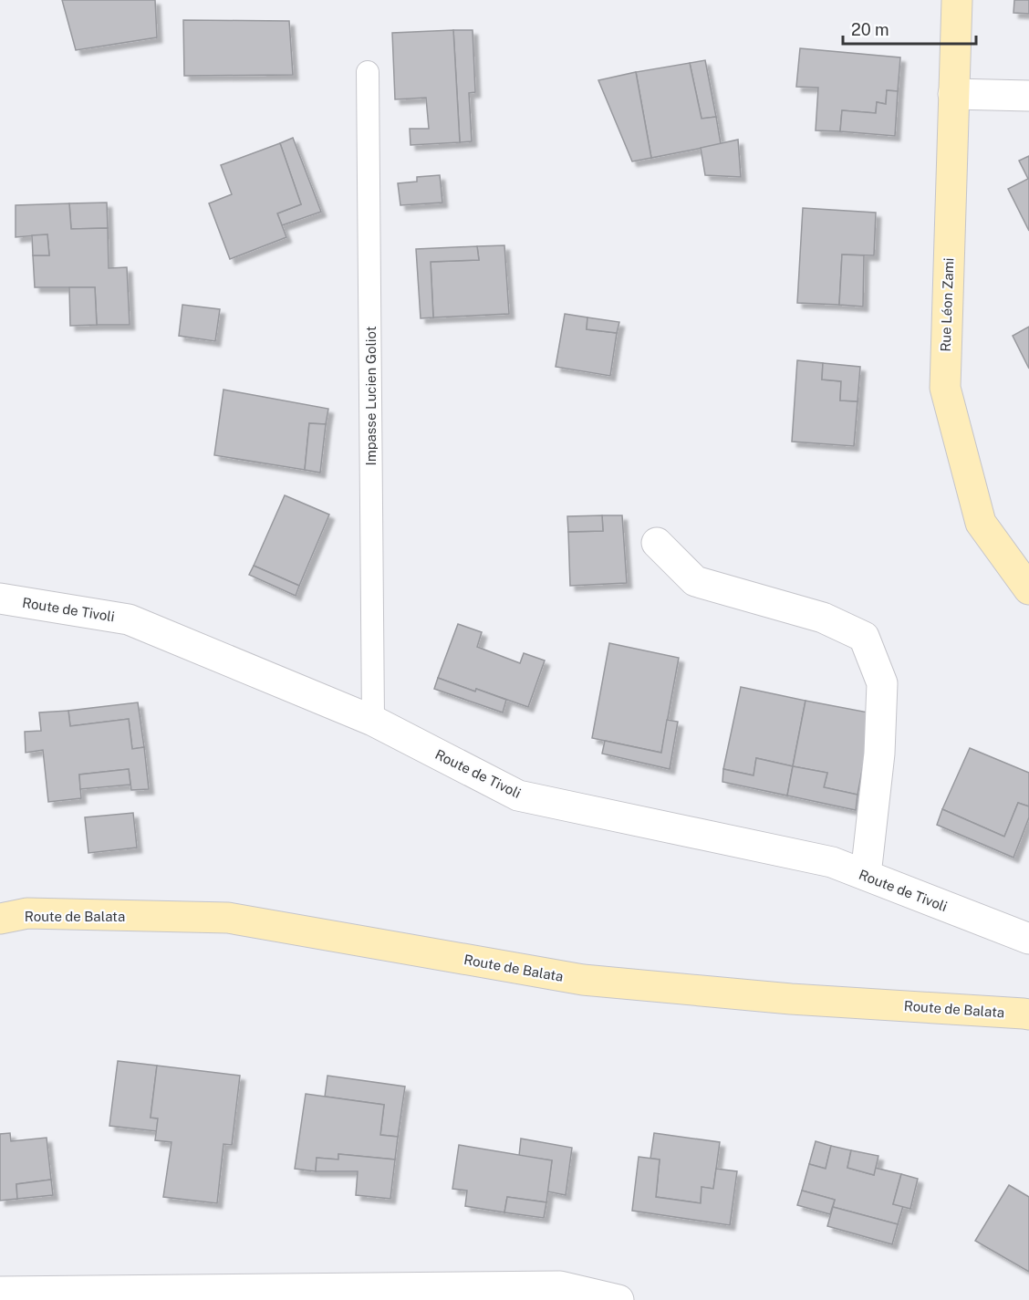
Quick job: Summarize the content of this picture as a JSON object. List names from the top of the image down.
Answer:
{
  "streets": {
    "main road": ["Rue Léon Zami", "Route de Balata"],
    "street": ["Route de Tivoli"],
    "lane": ["Impasse Lucien Goliot"]
  },
  "crossings": [
    ["Impasse Lucien Goliot", "Route de Tivoli"]
  ],
  "scale_bar": "20 m"
}
